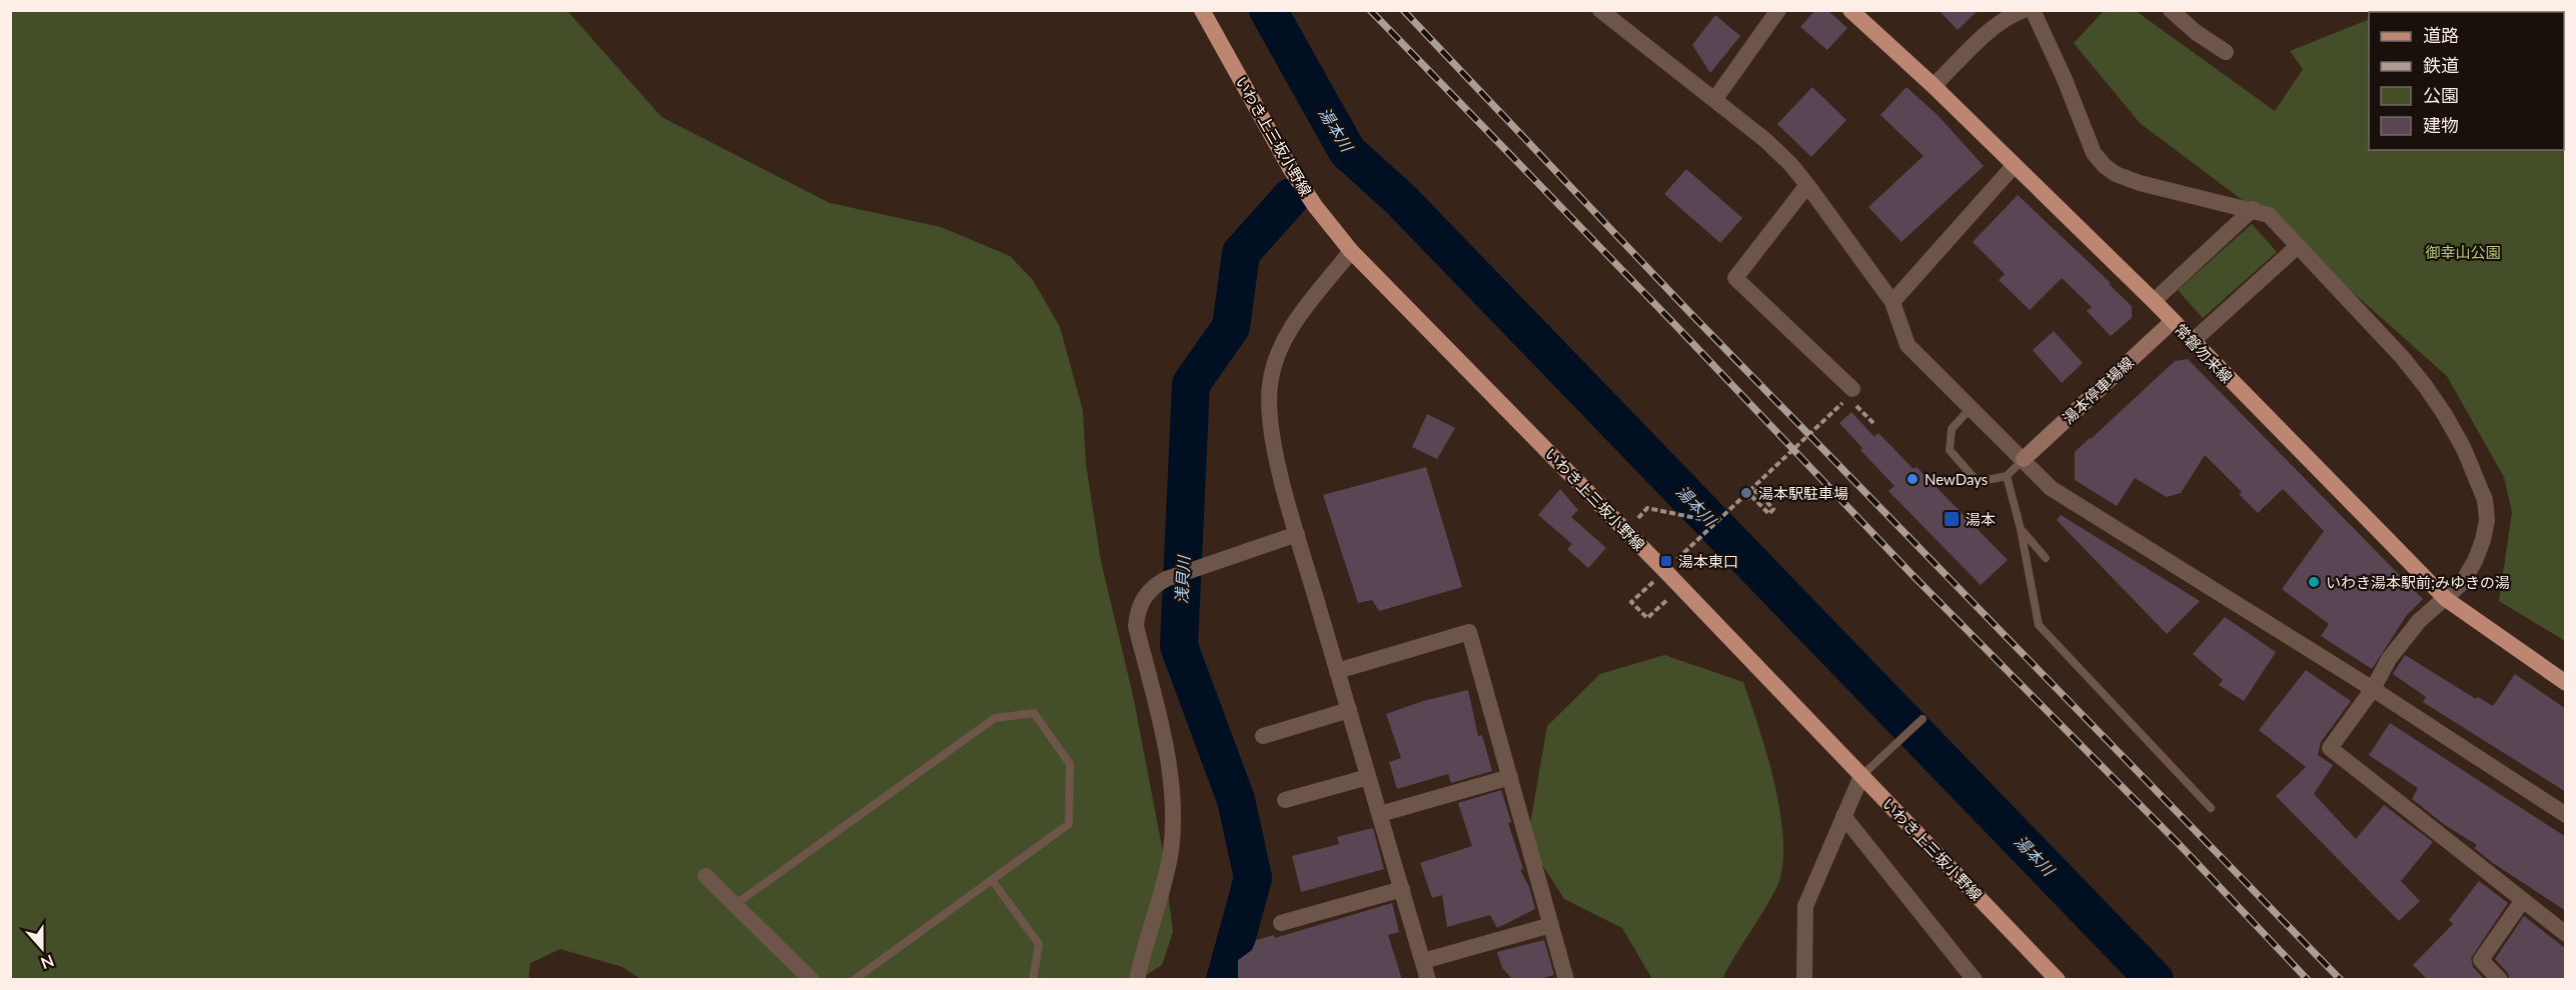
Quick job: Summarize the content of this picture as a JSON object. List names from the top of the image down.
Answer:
{
  "streets": {
    "main road": ["いわき上三坂小野線", "常磐勿来線", "湯本停車場線"]
  },
  "crossings": [
    ["常磐勿来線", "湯本停車場線"]
  ],
  "water": ["湯本川", "浅貝川"],
  "parks": ["御幸山公園"],
  "places": {
    "other": ["NewDays", "湯本駅駐車場", "いわき湯本駅前;みゆきの湯"],
    "transit": ["湯本", "湯本東口"]
  },
  "legend": [
    "道路",
    "鉄道",
    "公園",
    "建物"
  ],
  "north": "bottom"
}
